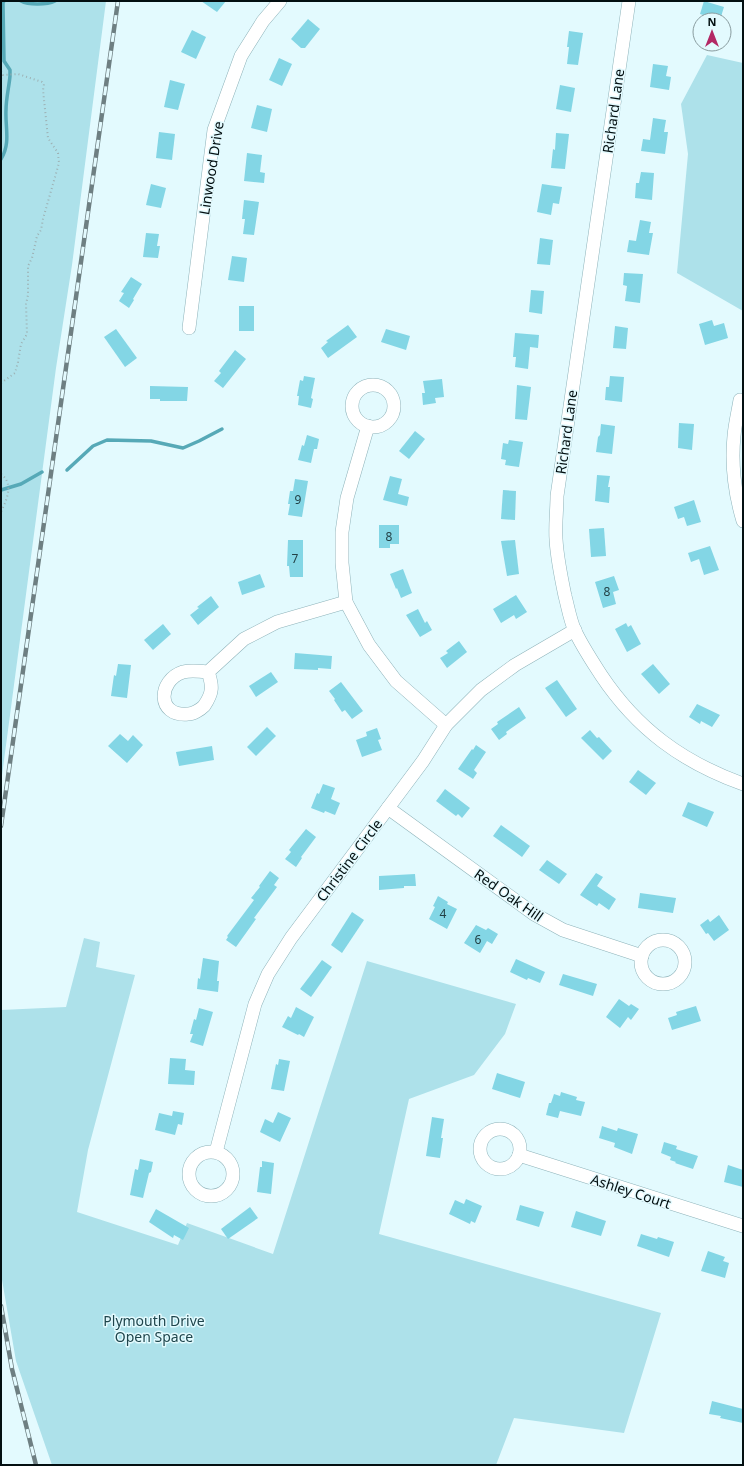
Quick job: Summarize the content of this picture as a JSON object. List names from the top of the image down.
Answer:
{
  "streets": {
    "street": [
      "Richard Lane",
      "Linwood Drive",
      "Christine Circle",
      "Red Oak Hill",
      "Ashley Court"
    ]
  },
  "crossings": [
    ["Richard Lane", "Christine Circle"],
    ["Christine Circle", "Red Oak Hill"]
  ],
  "parks": ["Plymouth Drive Open Space"],
  "house_numbers": [
    "9",
    "8",
    "7",
    "8",
    "4",
    "6"
  ],
  "north": "top"
}
